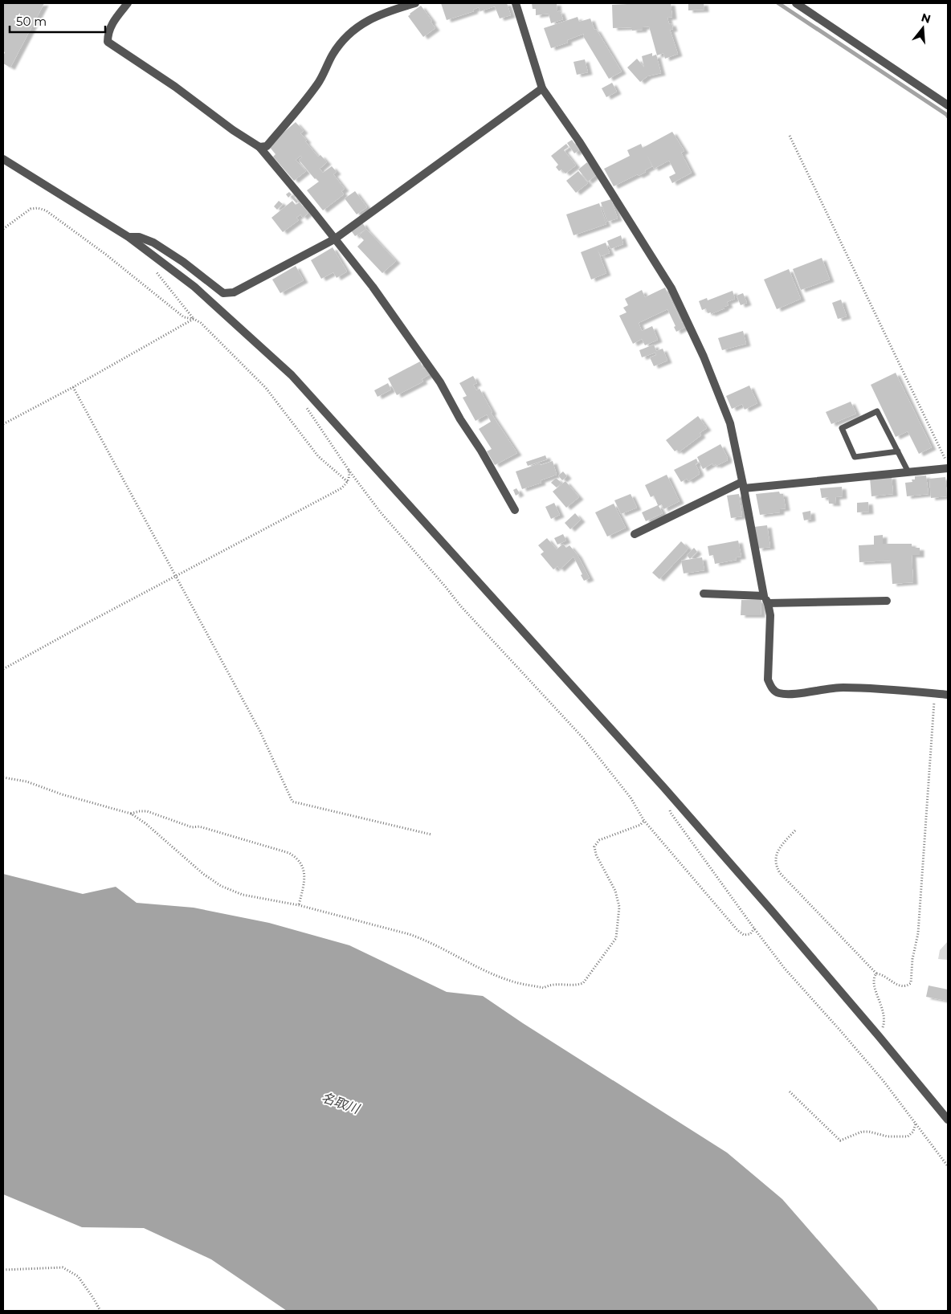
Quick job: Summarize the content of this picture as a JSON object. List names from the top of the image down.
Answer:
{
  "water": ["名取川"],
  "scale_bar": "50 m",
  "north": "top"
}
